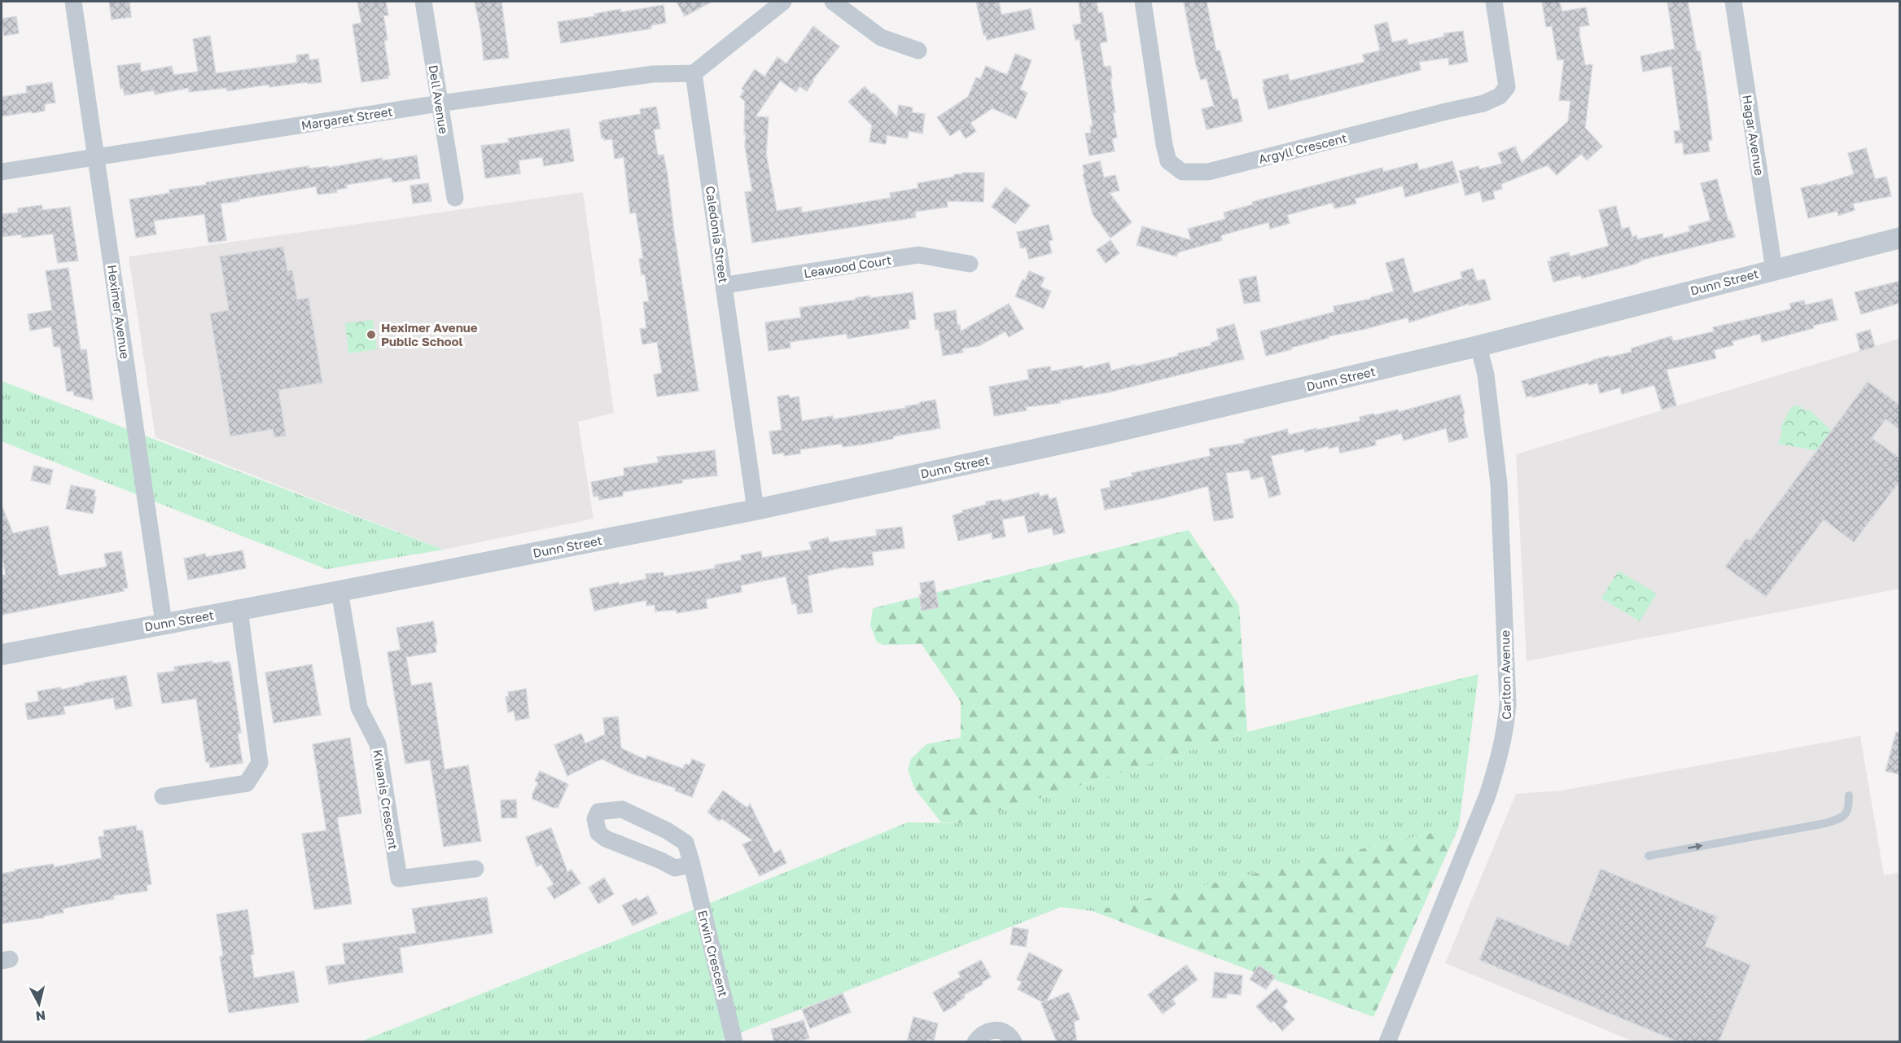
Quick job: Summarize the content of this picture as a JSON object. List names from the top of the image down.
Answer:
{
  "streets": {
    "street": [
      "Dell Avenue",
      "Margaret Street",
      "Hagar Avenue",
      "Argyll Crescent",
      "Caledonia Street",
      "Leawood Court",
      "Dunn Street",
      "Heximer Avenue",
      "Carlton Avenue",
      "Kiwanis Crescent",
      "Erwin Crescent"
    ]
  },
  "crossings": [
    ["Dell Avenue", "Margaret Street"],
    ["Margaret Street", "Caledonia Street"],
    ["Margaret Street", "Heximer Avenue"],
    ["Hagar Avenue", "Dunn Street"],
    ["Caledonia Street", "Leawood Court"],
    ["Caledonia Street", "Dunn Street"],
    ["Dunn Street", "Heximer Avenue"],
    ["Dunn Street", "Carlton Avenue"],
    ["Dunn Street", "Kiwanis Crescent"]
  ],
  "places": ["Heximer Avenue Public School"],
  "north": "bottom"
}
